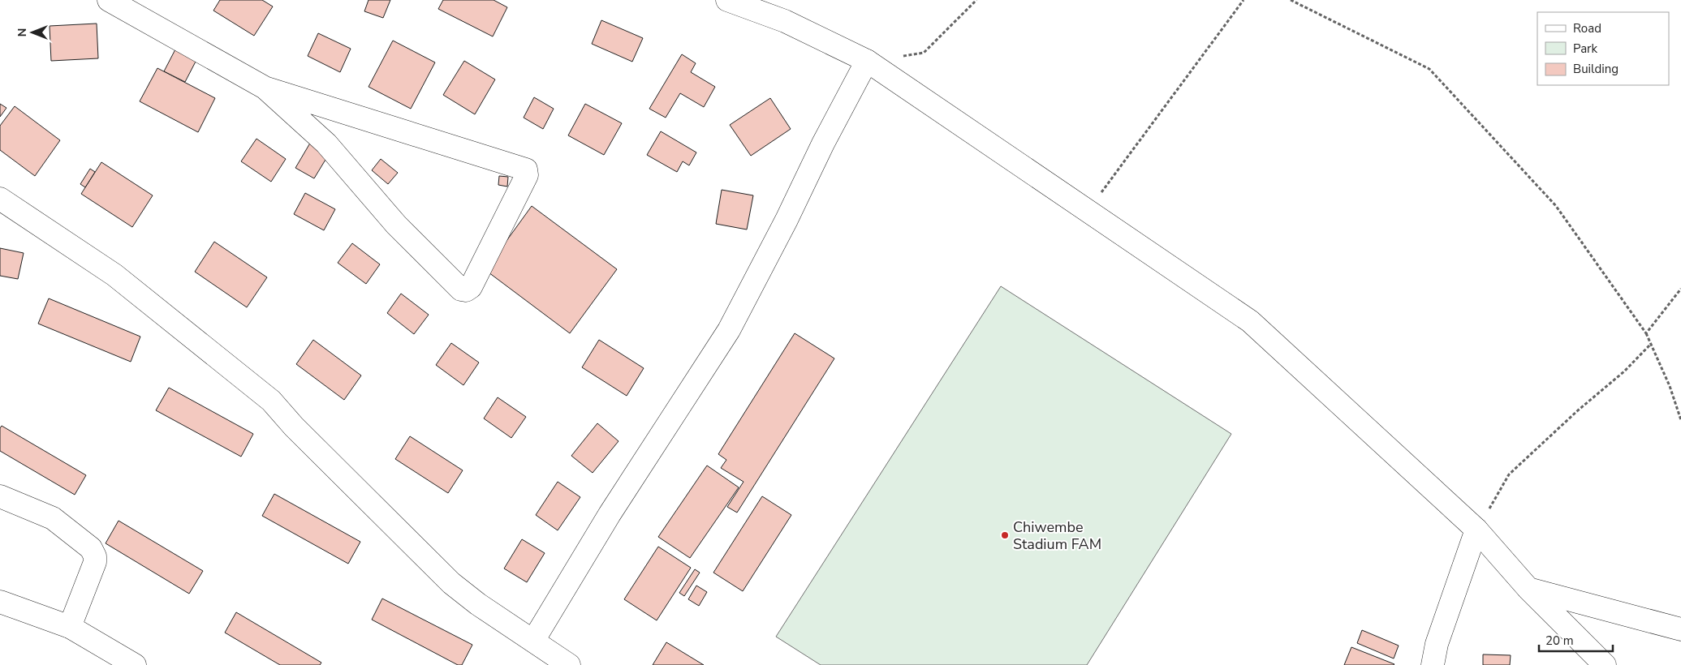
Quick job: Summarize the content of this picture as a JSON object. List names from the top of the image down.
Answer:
{
  "places": ["Chiwembe Stadium FAM"],
  "legend": ["Road", "Park", "Building"],
  "scale_bar": "20 m",
  "north": "left"
}
